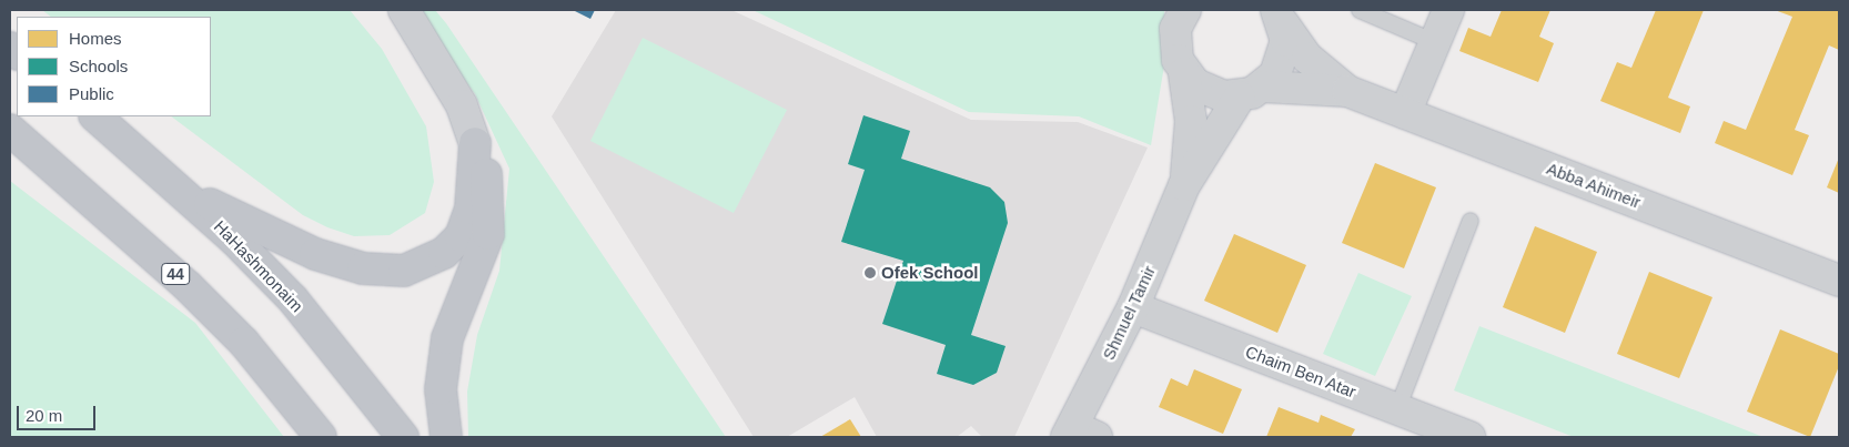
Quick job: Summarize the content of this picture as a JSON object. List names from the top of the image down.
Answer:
{
  "streets": {
    "highway": ["HaHashmonaim", "44"],
    "street": ["Abba Ahimeir", "Shmuel Tamir", "Chaim Ben Atar"]
  },
  "crossings": [
    ["Abba Ahimeir", "Shmuel Tamir"],
    ["Shmuel Tamir", "Chaim Ben Atar"]
  ],
  "places": ["Ofek School"],
  "legend": ["Homes", "Schools", "Public"],
  "scale_bar": "20 m"
}
